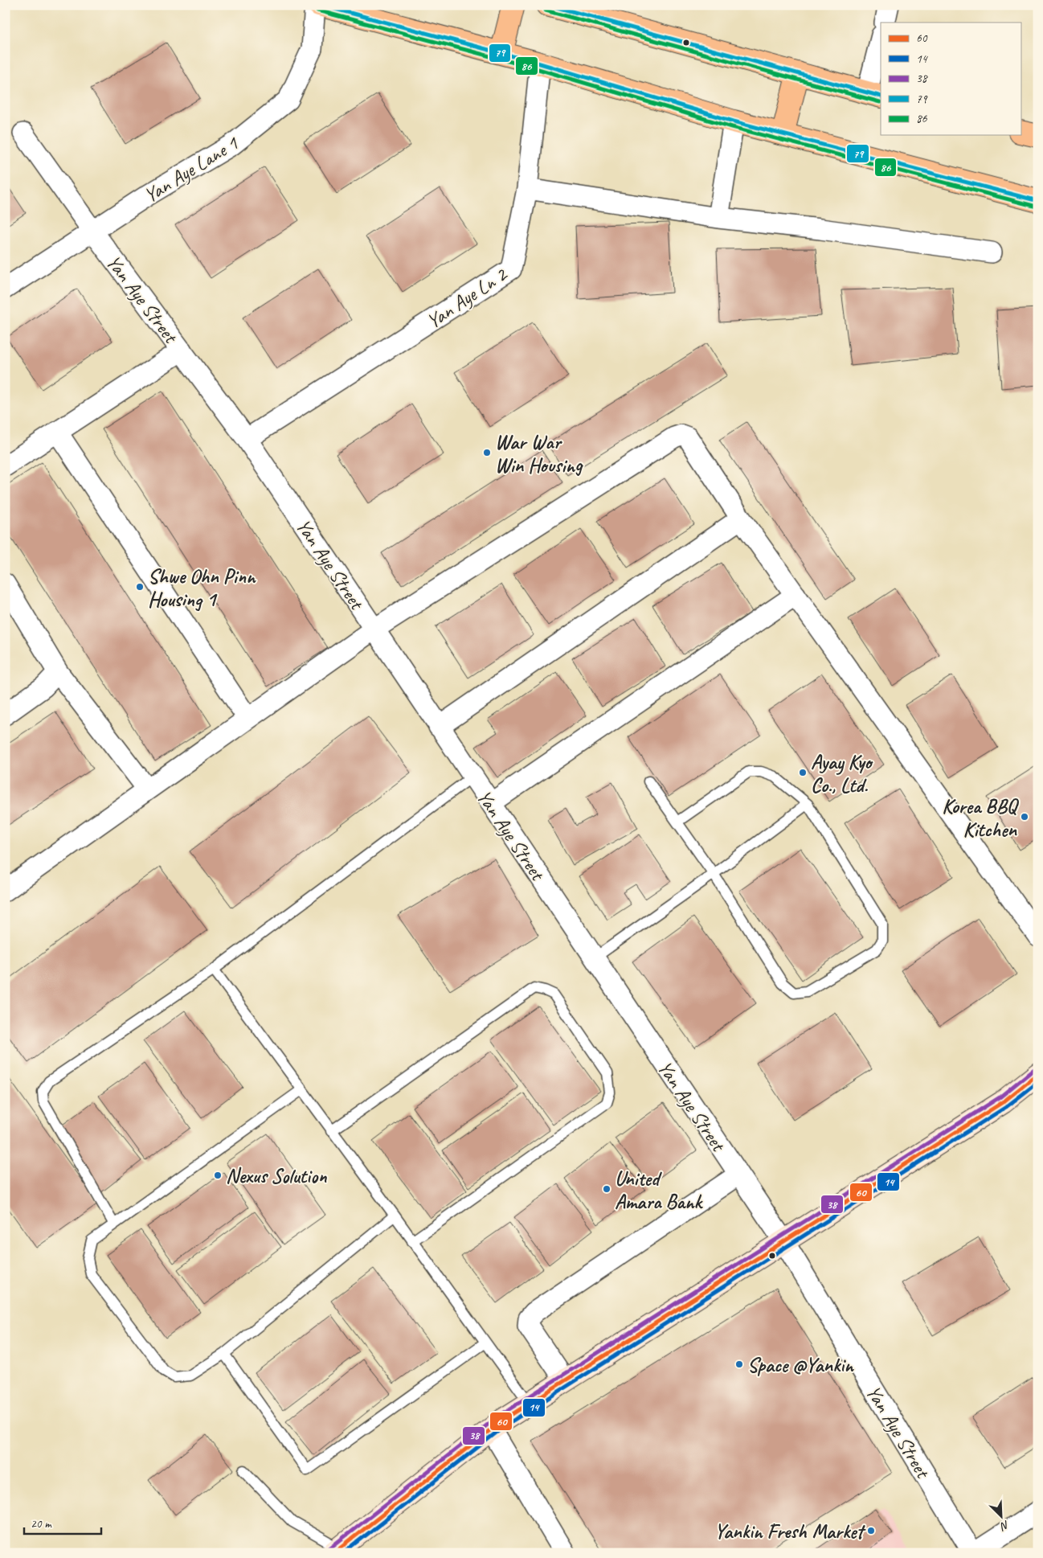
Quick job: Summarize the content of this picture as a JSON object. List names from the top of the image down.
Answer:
{
  "streets": {
    "street": ["Yan Aye Lane 1", "Yan Aye Ln 2", "Yan Aye Street"]
  },
  "crossings": [
    ["Yan Aye Lane 1", "Yan Aye Street"],
    ["Yan Aye Ln 2", "Yan Aye Street"]
  ],
  "places": [
    "War War Win Housing",
    "Shwe Ohn Pinn Housing 1",
    "Ayay Kyo Co., Ltd.",
    "Korea BBQ Kitchen",
    "Nexus Solution",
    "United Amara Bank",
    "Space @Yankin",
    "Yankin Fresh Market"
  ],
  "lines": [
    "transit line 79",
    "transit line 86",
    "transit line 38",
    "transit line 60",
    "transit line 14"
  ],
  "legend": [
    "60",
    "14",
    "38",
    "79",
    "86"
  ],
  "scale_bar": "20 m",
  "north": "bottom right"
}
